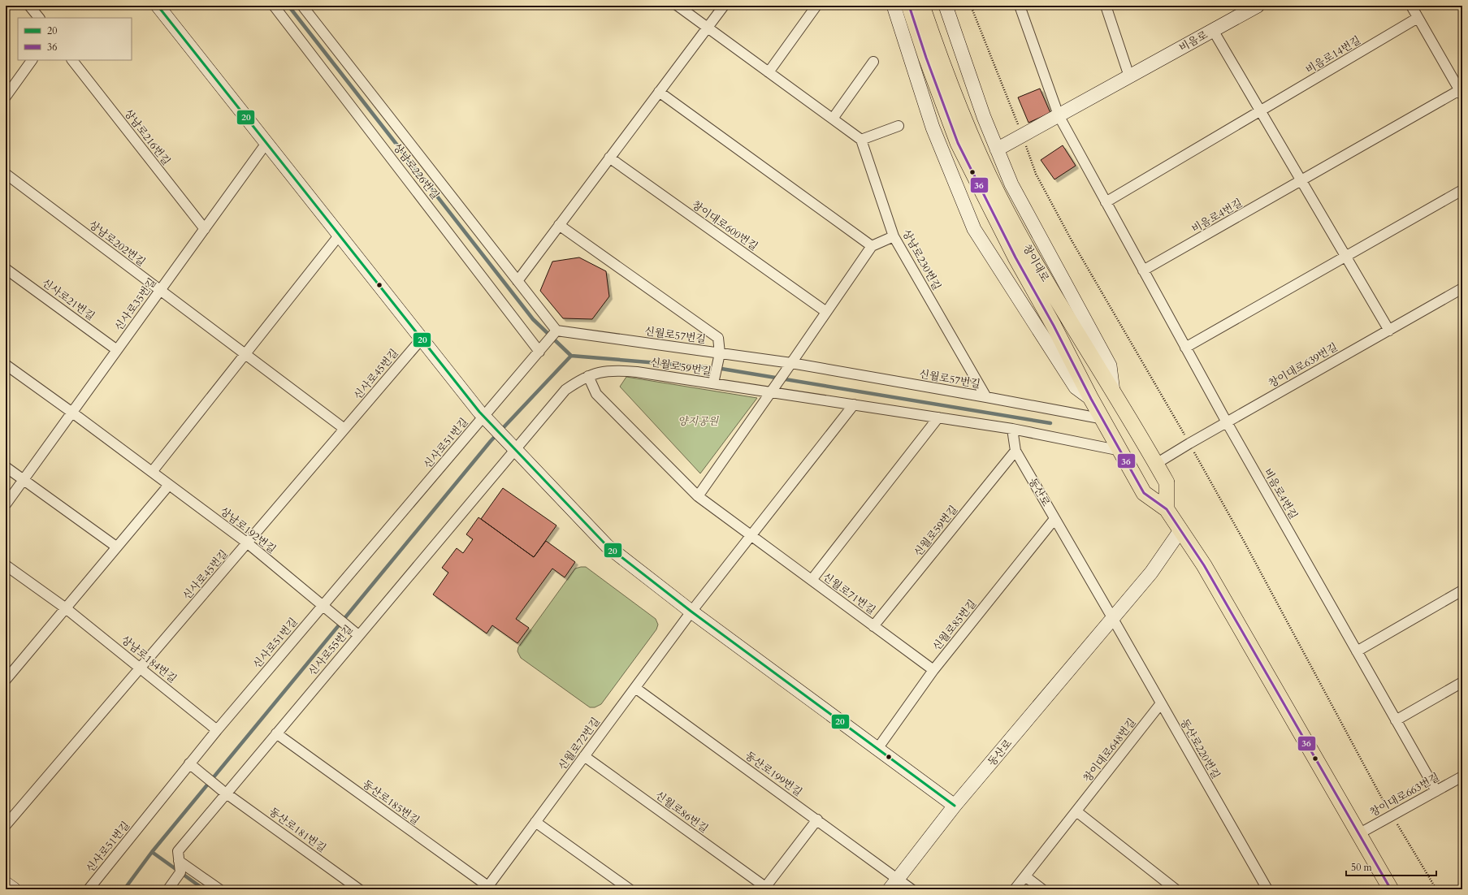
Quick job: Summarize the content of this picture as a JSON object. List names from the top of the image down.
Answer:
{
  "streets": {
    "main road": ["창이대로"],
    "street": [
      "비음로",
      "비음로14번길",
      "상남로216번길",
      "상남로226번길",
      "비음로4번길",
      "창이대로600번길",
      "상남로202번길",
      "상남로230번길",
      "신사로21번길",
      "신사로35번길",
      "신월로57번길",
      "창이대로639번길",
      "신월로59번길",
      "신사로45번길",
      "신사로51번길",
      "동산로",
      "상남로192번길",
      "신월로71번길",
      "신월로85번길",
      "신사로55번길",
      "상남로184번길",
      "신월로72번길",
      "동산로220번길",
      "창이대로648번길",
      "동산로199번길",
      "창이대로663번길",
      "동산로185번길",
      "신월로86번길",
      "동산로181번길"
    ]
  },
  "crossings": [
    ["비음로", "비음로4번길"],
    ["상남로216번길", "신사로35번길"],
    ["비음로4번길", "창이대로639번길"],
    ["비음로4번길", "창이대로663번길"],
    ["상남로202번길", "신사로35번길"],
    ["상남로202번길", "신사로45번길"],
    ["상남로230번길", "신월로57번길"],
    ["창이대로", "신월로57번길"],
    ["창이대로", "창이대로639번길"],
    ["창이대로", "신월로59번길"],
    ["창이대로", "동산로"],
    ["창이대로", "창이대로663번길"],
    ["신사로21번길", "신사로35번길"],
    ["신사로35번길", "상남로192번길"],
    ["신월로59번길", "동산로"],
    ["신월로59번길", "신월로71번길"],
    ["신월로59번길", "신사로55번길"],
    ["신사로45번길", "상남로192번길"],
    ["신사로45번길", "상남로184번길"],
    ["신사로51번길", "상남로192번길"],
    ["신사로51번길", "상남로184번길"],
    ["신사로51번길", "동산로181번길"],
    ["동산로", "신월로85번길"],
    ["동산로", "동산로220번길"],
    ["동산로", "동산로199번길"],
    ["상남로192번길", "신사로55번길"],
    ["신월로71번길", "신월로85번길"],
    ["신사로55번길", "동산로185번길"],
    ["신사로55번길", "동산로181번길"],
    ["신월로72번길", "동산로199번길"],
    ["신월로72번길", "동산로185번길"],
    ["신월로72번길", "신월로86번길"],
    ["동산로220번길", "창이대로648번길"],
    ["동산로199번길", "신월로86번길"]
  ],
  "parks": ["양지공원"],
  "lines": ["transit line 20", "transit line 36"],
  "legend": ["20", "36"],
  "scale_bar": "50 m"
}
